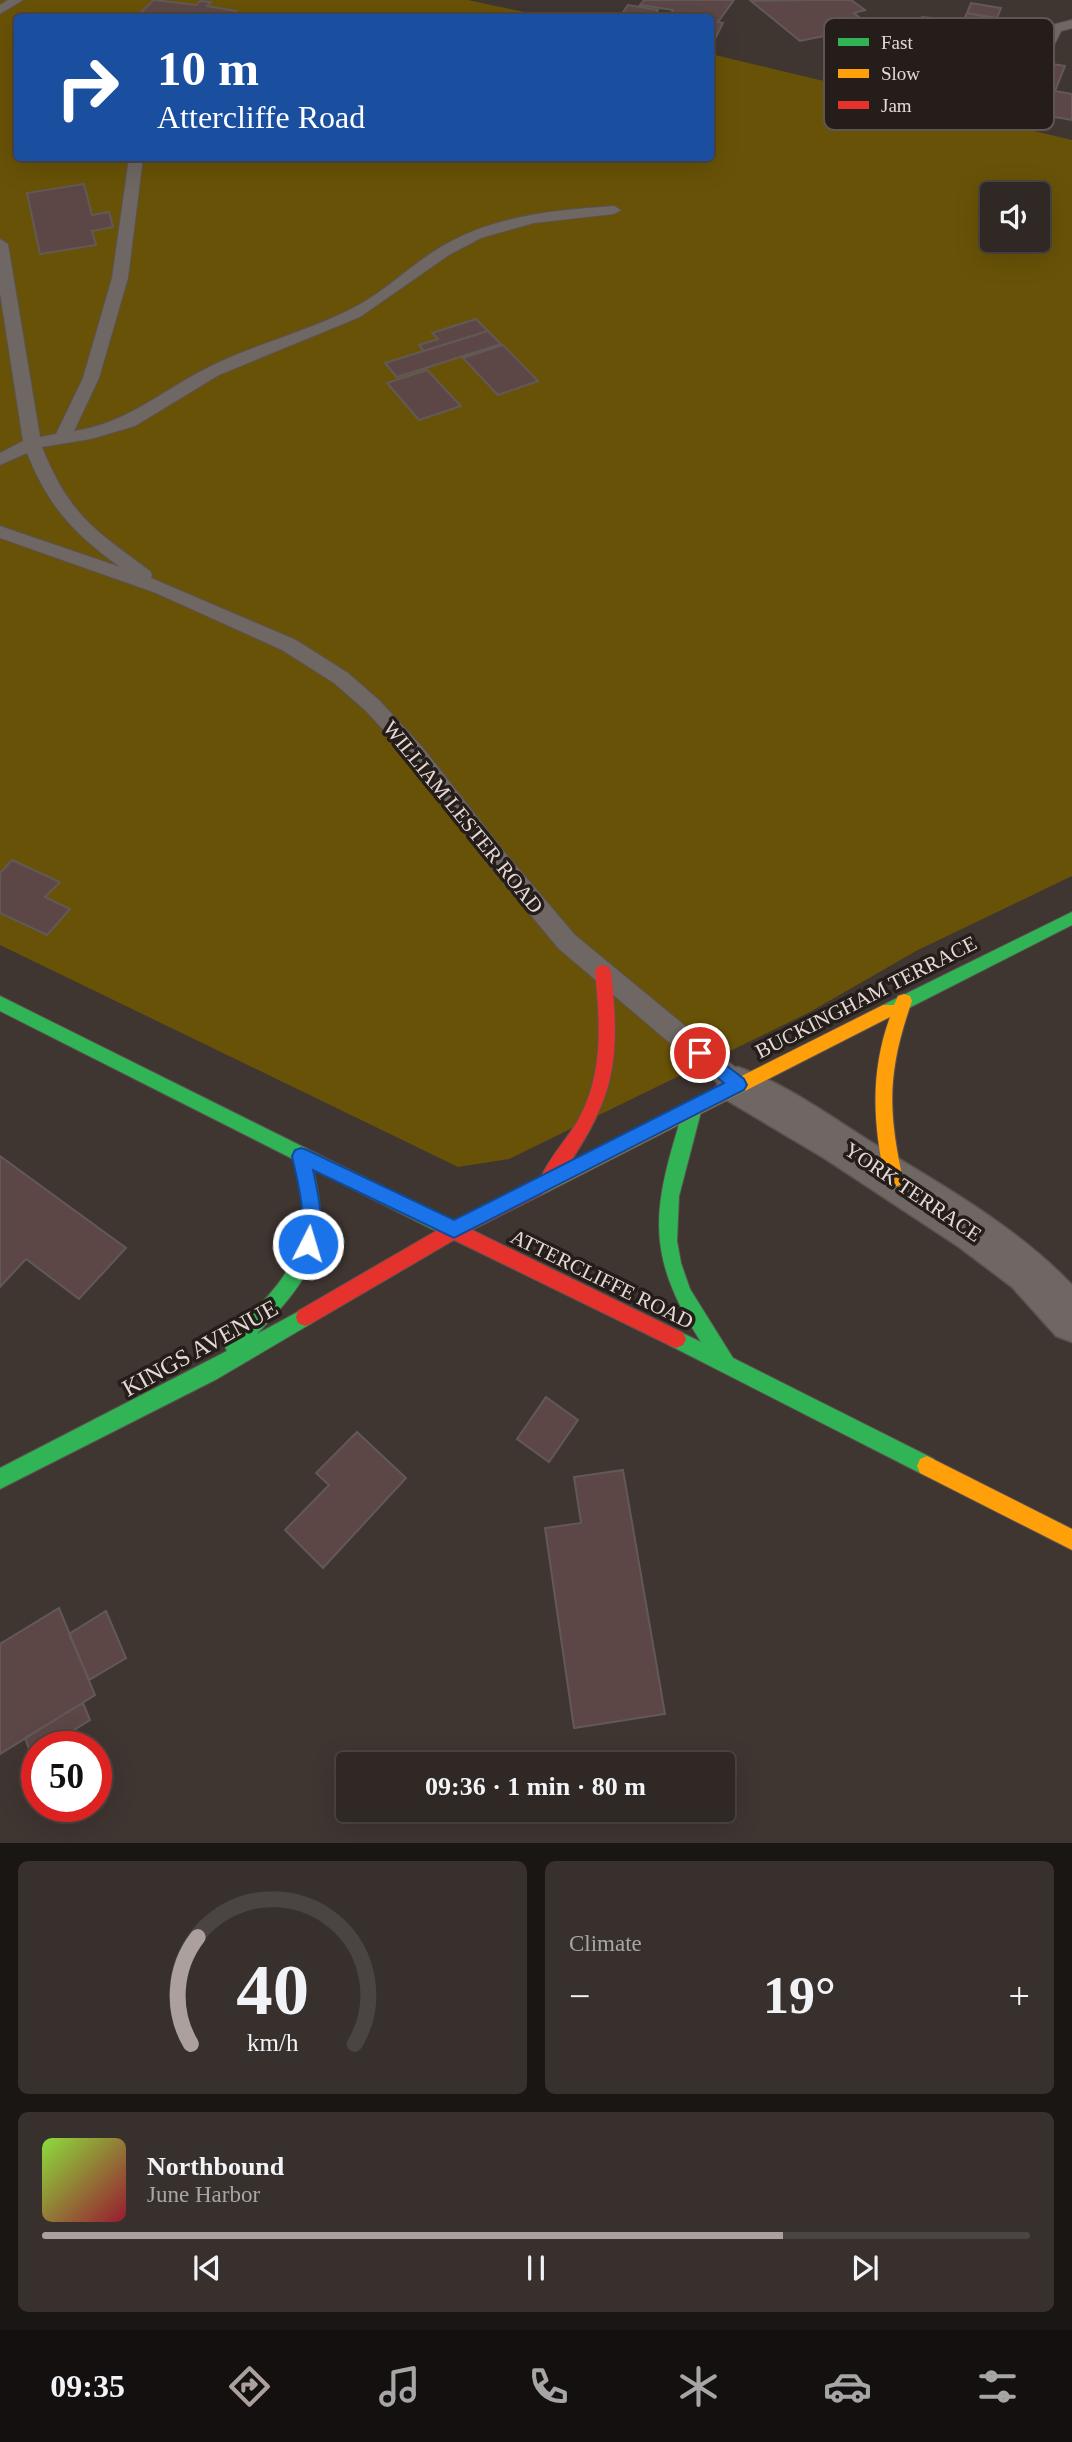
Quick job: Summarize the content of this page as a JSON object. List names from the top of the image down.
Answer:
{
  "streets": {
    "main road": ["BUCKINGHAM TERRACE", "ATTERCLIFFE ROAD", "KINGS AVENUE"],
    "street": ["YORK TERRACE"],
    "lane": ["WILLIAM LESTER ROAD"]
  },
  "crossings": [
    ["WILLIAM LESTER ROAD", "BUCKINGHAM TERRACE"],
    ["WILLIAM LESTER ROAD", "YORK TERRACE"],
    ["BUCKINGHAM TERRACE", "YORK TERRACE"],
    ["BUCKINGHAM TERRACE", "ATTERCLIFFE ROAD"],
    ["BUCKINGHAM TERRACE", "KINGS AVENUE"],
    ["ATTERCLIFFE ROAD", "KINGS AVENUE"]
  ],
  "legend": ["Fast", "Slow", "Jam"],
  "page": {
    "turn": ["10 m", "Attercliffe Road"],
    "limit": "50",
    "trip": "09:36 · 1 min · 80 m",
    "tile": "Climate",
    "heat": ["−", "19°", "+"],
    "song": ["Northbound", "June Harbor"],
    "tabs": "09:35",
    "gauge": ["40", "km/h"]
  }
}
